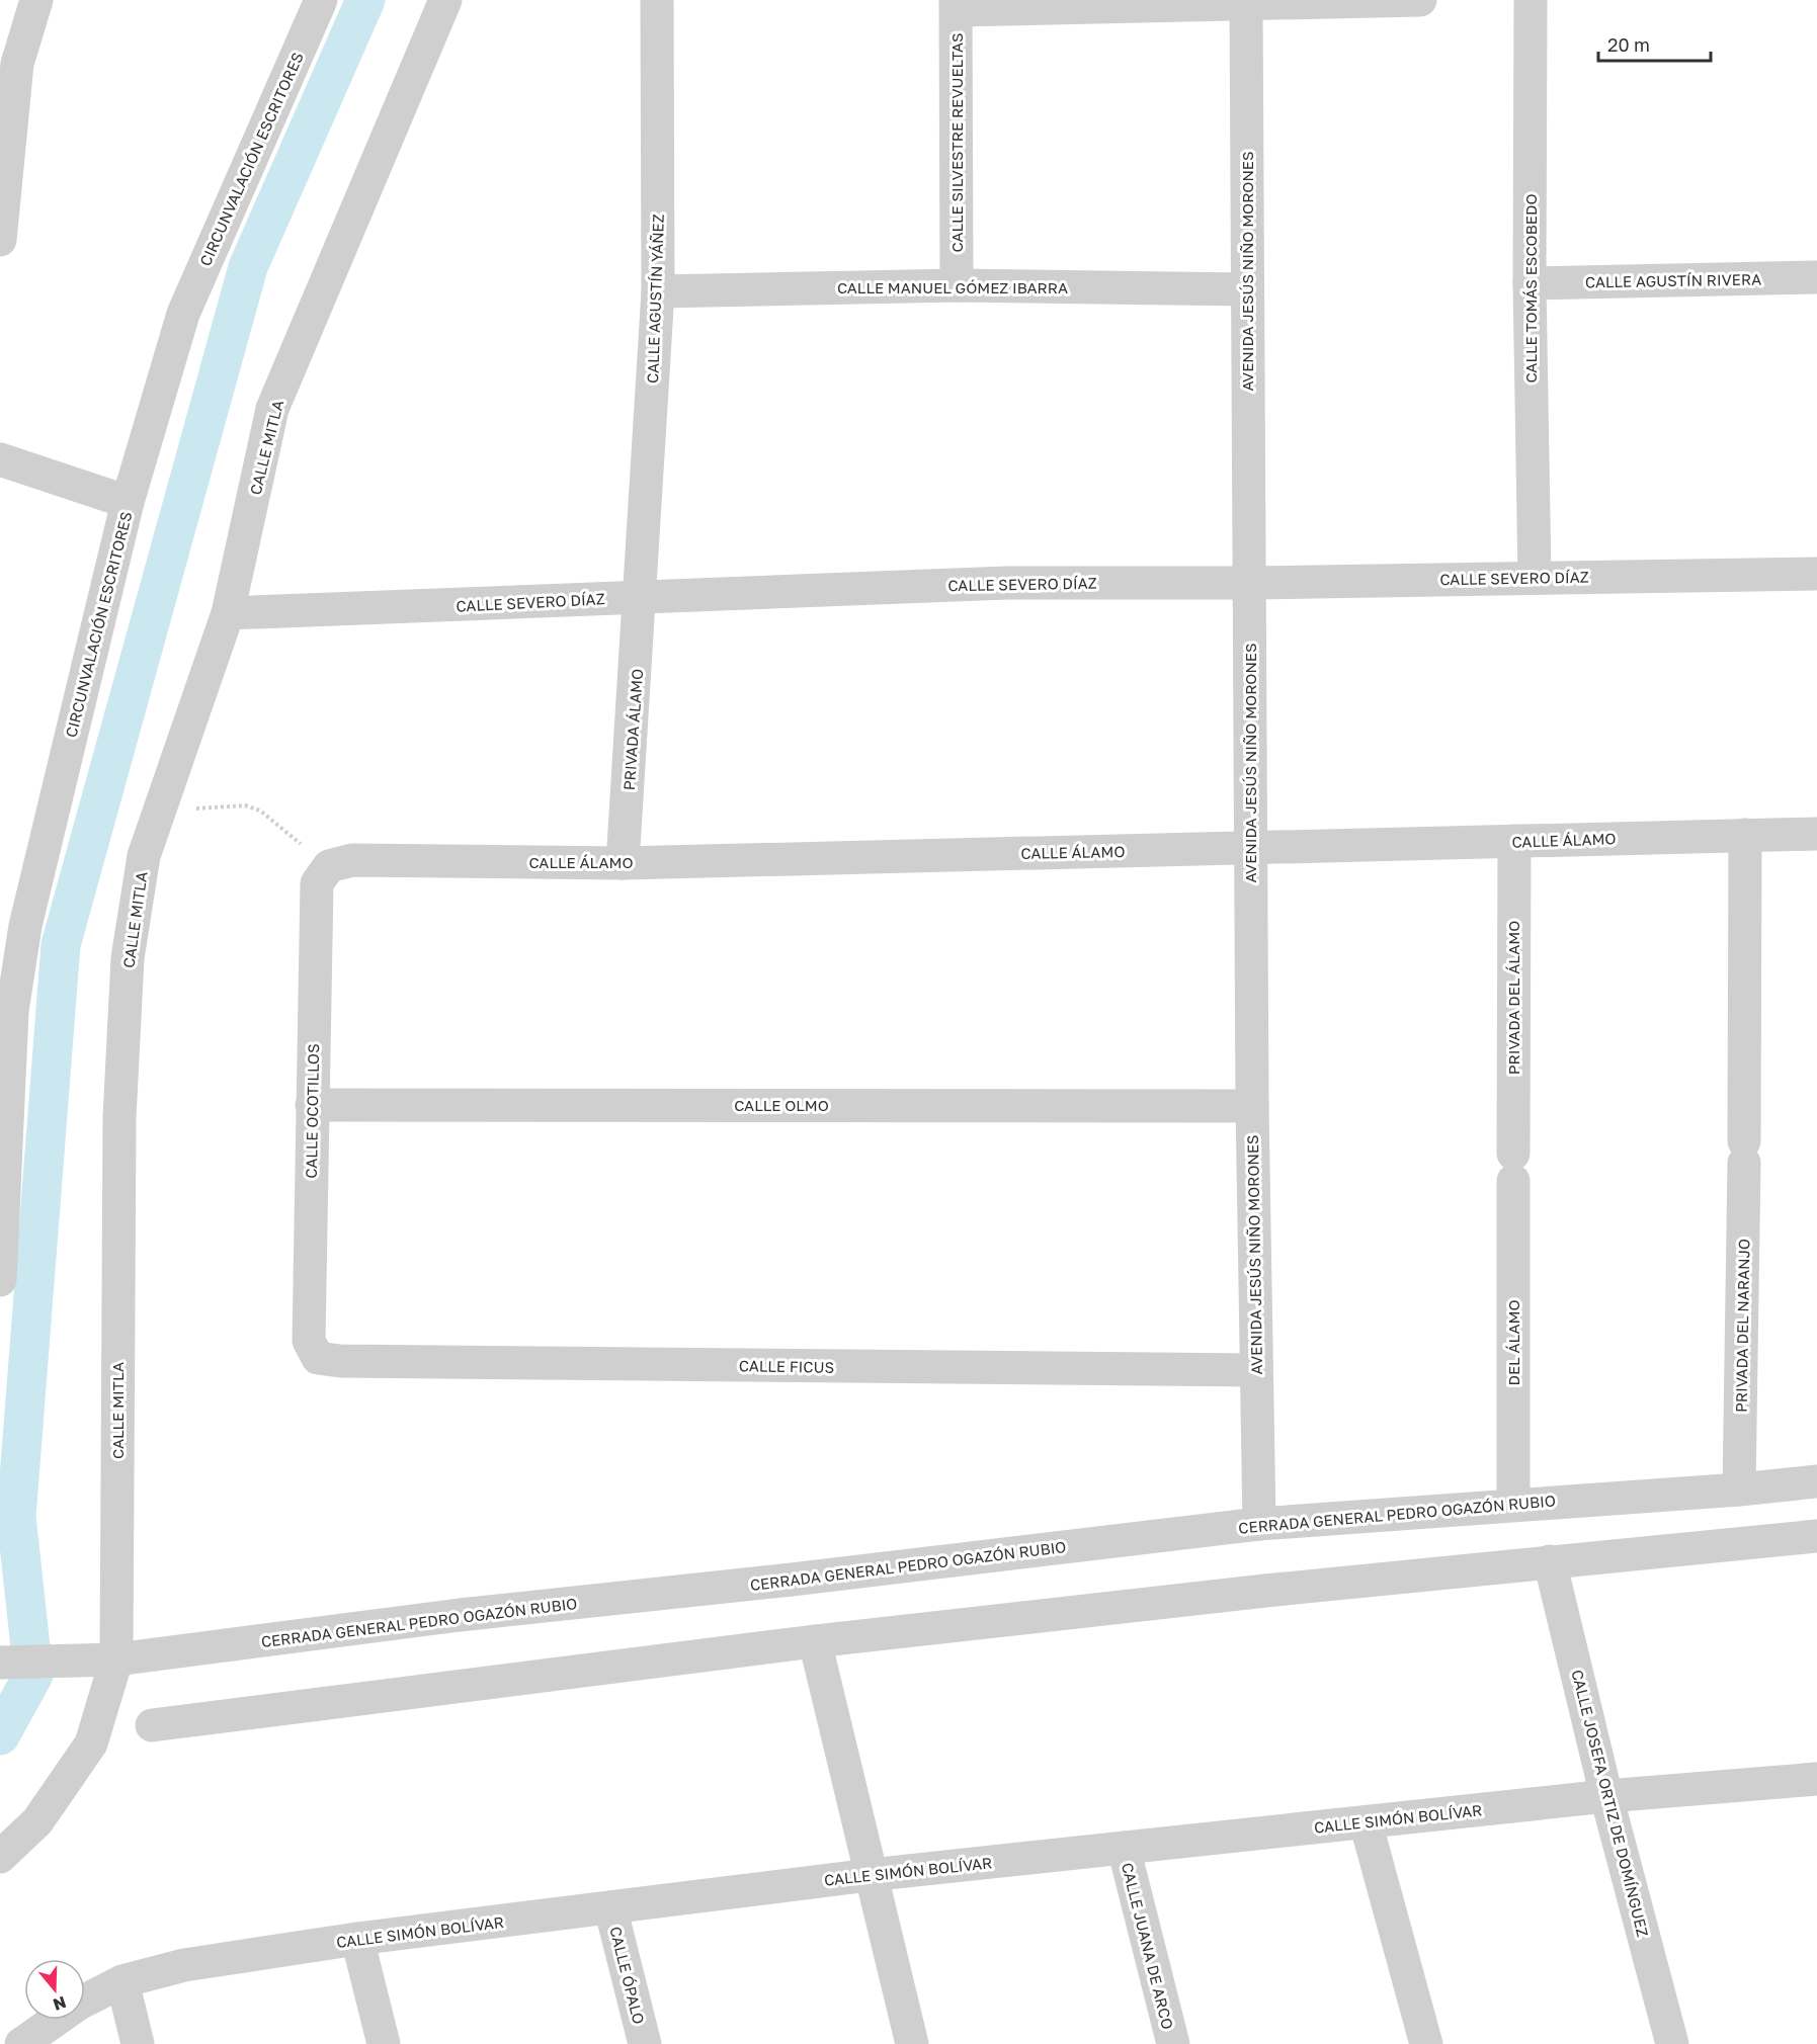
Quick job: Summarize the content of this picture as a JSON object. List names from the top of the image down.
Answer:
{
  "streets": {
    "street": [
      "CALLE SILVESTRE REVUELTAS",
      "CIRCUNVALACIÓN ESCRITORES",
      "AVENIDA JESÚS NIÑO MORONES",
      "CALLE AGUSTÍN RIVERA",
      "CALLE MANUEL GÓMEZ IBARRA",
      "CALLE TOMÁS ESCOBEDO",
      "CALLE AGUSTÍN YÁÑEZ",
      "CALLE MITLA",
      "CALLE SEVERO DÍAZ",
      "PRIVADA ÁLAMO",
      "CALLE ÁLAMO",
      "PRIVADA DEL ÁLAMO",
      "CALLE OLMO",
      "CALLE OCOTILLOS",
      "PRIVADA DEL NARANJO",
      "DEL ÁLAMO",
      "CALLE FICUS",
      "CERRADA GENERAL PEDRO OGAZÓN RUBIO",
      "CALLE JOSEFA ORTIZ DE DOMÍNGUEZ",
      "CALLE SIMÓN BOLÍVAR",
      "CALLE JUANA DE ARCO",
      "CALLE ÓPALO"
    ]
  },
  "crossings": [
    ["CALLE SILVESTRE REVUELTAS", "CALLE MANUEL GÓMEZ IBARRA"],
    ["AVENIDA JESÚS NIÑO MORONES", "CALLE MANUEL GÓMEZ IBARRA"],
    ["AVENIDA JESÚS NIÑO MORONES", "CALLE SEVERO DÍAZ"],
    ["AVENIDA JESÚS NIÑO MORONES", "CALLE ÁLAMO"],
    ["AVENIDA JESÚS NIÑO MORONES", "CALLE OLMO"],
    ["AVENIDA JESÚS NIÑO MORONES", "CALLE FICUS"],
    ["AVENIDA JESÚS NIÑO MORONES", "CERRADA GENERAL PEDRO OGAZÓN RUBIO"],
    ["CALLE AGUSTÍN RIVERA", "CALLE TOMÁS ESCOBEDO"],
    ["CALLE MANUEL GÓMEZ IBARRA", "CALLE AGUSTÍN YÁÑEZ"],
    ["CALLE TOMÁS ESCOBEDO", "CALLE SEVERO DÍAZ"],
    ["CALLE AGUSTÍN YÁÑEZ", "CALLE SEVERO DÍAZ"],
    ["CALLE AGUSTÍN YÁÑEZ", "PRIVADA ÁLAMO"],
    ["CALLE MITLA", "CALLE SEVERO DÍAZ"],
    ["CALLE MITLA", "CERRADA GENERAL PEDRO OGAZÓN RUBIO"],
    ["CALLE SEVERO DÍAZ", "PRIVADA ÁLAMO"],
    ["PRIVADA ÁLAMO", "CALLE ÁLAMO"],
    ["CALLE ÁLAMO", "PRIVADA DEL ÁLAMO"],
    ["CALLE ÁLAMO", "CALLE OCOTILLOS"],
    ["CALLE ÁLAMO", "PRIVADA DEL NARANJO"],
    ["PRIVADA DEL ÁLAMO", "DEL ÁLAMO"],
    ["CALLE OLMO", "CALLE OCOTILLOS"],
    ["CALLE OCOTILLOS", "CALLE FICUS"],
    ["PRIVADA DEL NARANJO", "CERRADA GENERAL PEDRO OGAZÓN RUBIO"],
    ["DEL ÁLAMO", "CERRADA GENERAL PEDRO OGAZÓN RUBIO"],
    ["CALLE JOSEFA ORTIZ DE DOMÍNGUEZ", "CALLE SIMÓN BOLÍVAR"],
    ["CALLE SIMÓN BOLÍVAR", "CALLE JUANA DE ARCO"],
    ["CALLE SIMÓN BOLÍVAR", "CALLE ÓPALO"]
  ],
  "scale_bar": "20 m",
  "north": "bottom"
}
